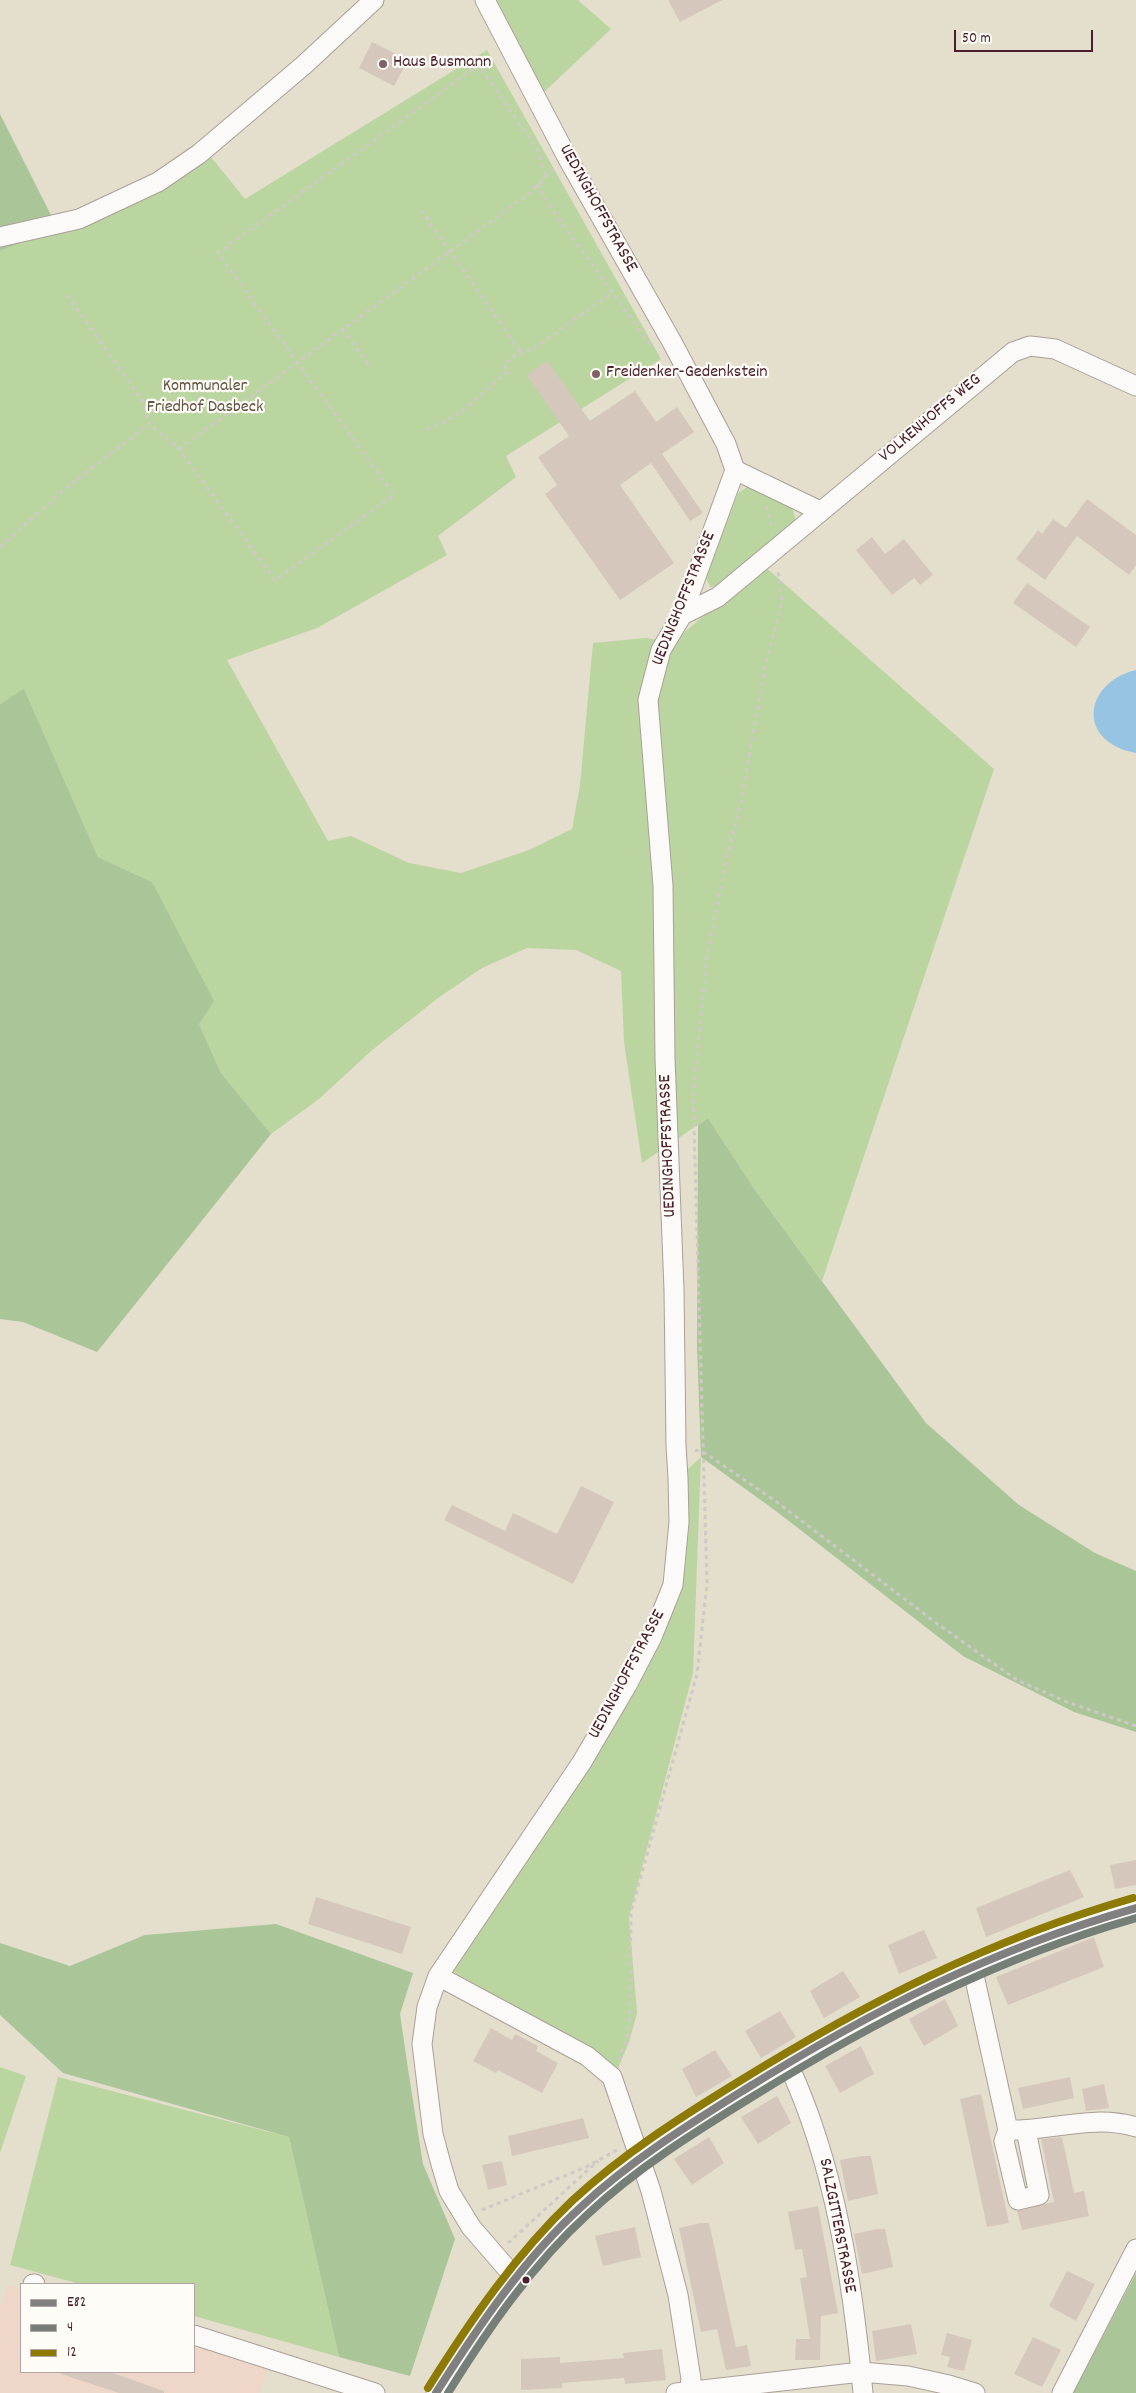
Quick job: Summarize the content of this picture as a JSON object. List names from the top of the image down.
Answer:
{
  "streets": {
    "street": ["UEDINGHOFFSTRASSE", "VOLKENHOFFS WEG", "SALZGITTERSTRASSE"]
  },
  "crossings": [
    ["UEDINGHOFFSTRASSE", "VOLKENHOFFS WEG"]
  ],
  "parks": ["Kommunaler Friedhof Dasbeck"],
  "places": ["Haus Busmann", "Freidenker-Gedenkstein"],
  "lines": ["transit line 12", "transit line E82", "transit line 4"],
  "legend": ["E82", "4", "12"],
  "scale_bar": "50 m"
}
